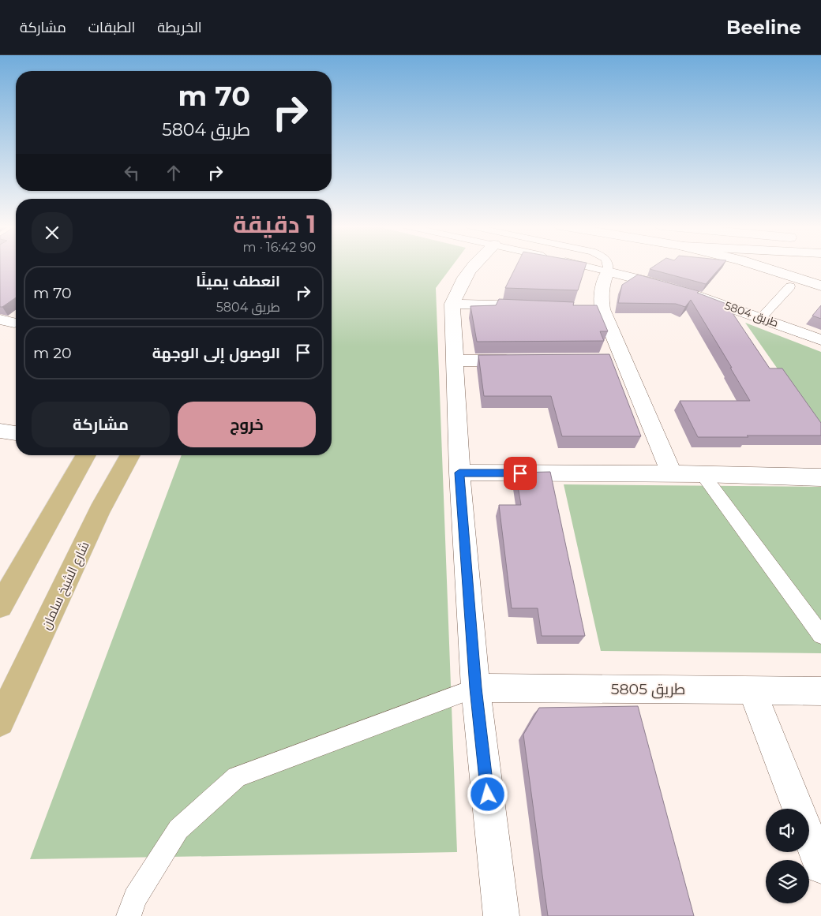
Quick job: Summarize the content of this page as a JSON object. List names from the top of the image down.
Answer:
{
  "streets": {
    "main road": ["شارع الشيخ سلمان"],
    "street": ["طريق 5804", "طريق 5805"]
  },
  "page": {
    "header": "Beeline",
    "nav": ["الخريطة", "الطبقات", "مشاركة"],
    "turn": ["70 m", "طريق 5804"],
    "heading": ["1 دقيقة", "90 m · 16:42"],
    "list": [
      {
        "name": "انعطف يمينًا",
        "note": "طريق 5804",
        "value": "70 m"
      },
      {
        "name": "الوصول إلى الوجهة",
        "value": "20 m"
      }
    ],
    "buttons": ["خروج", "مشاركة"]
  }
}
